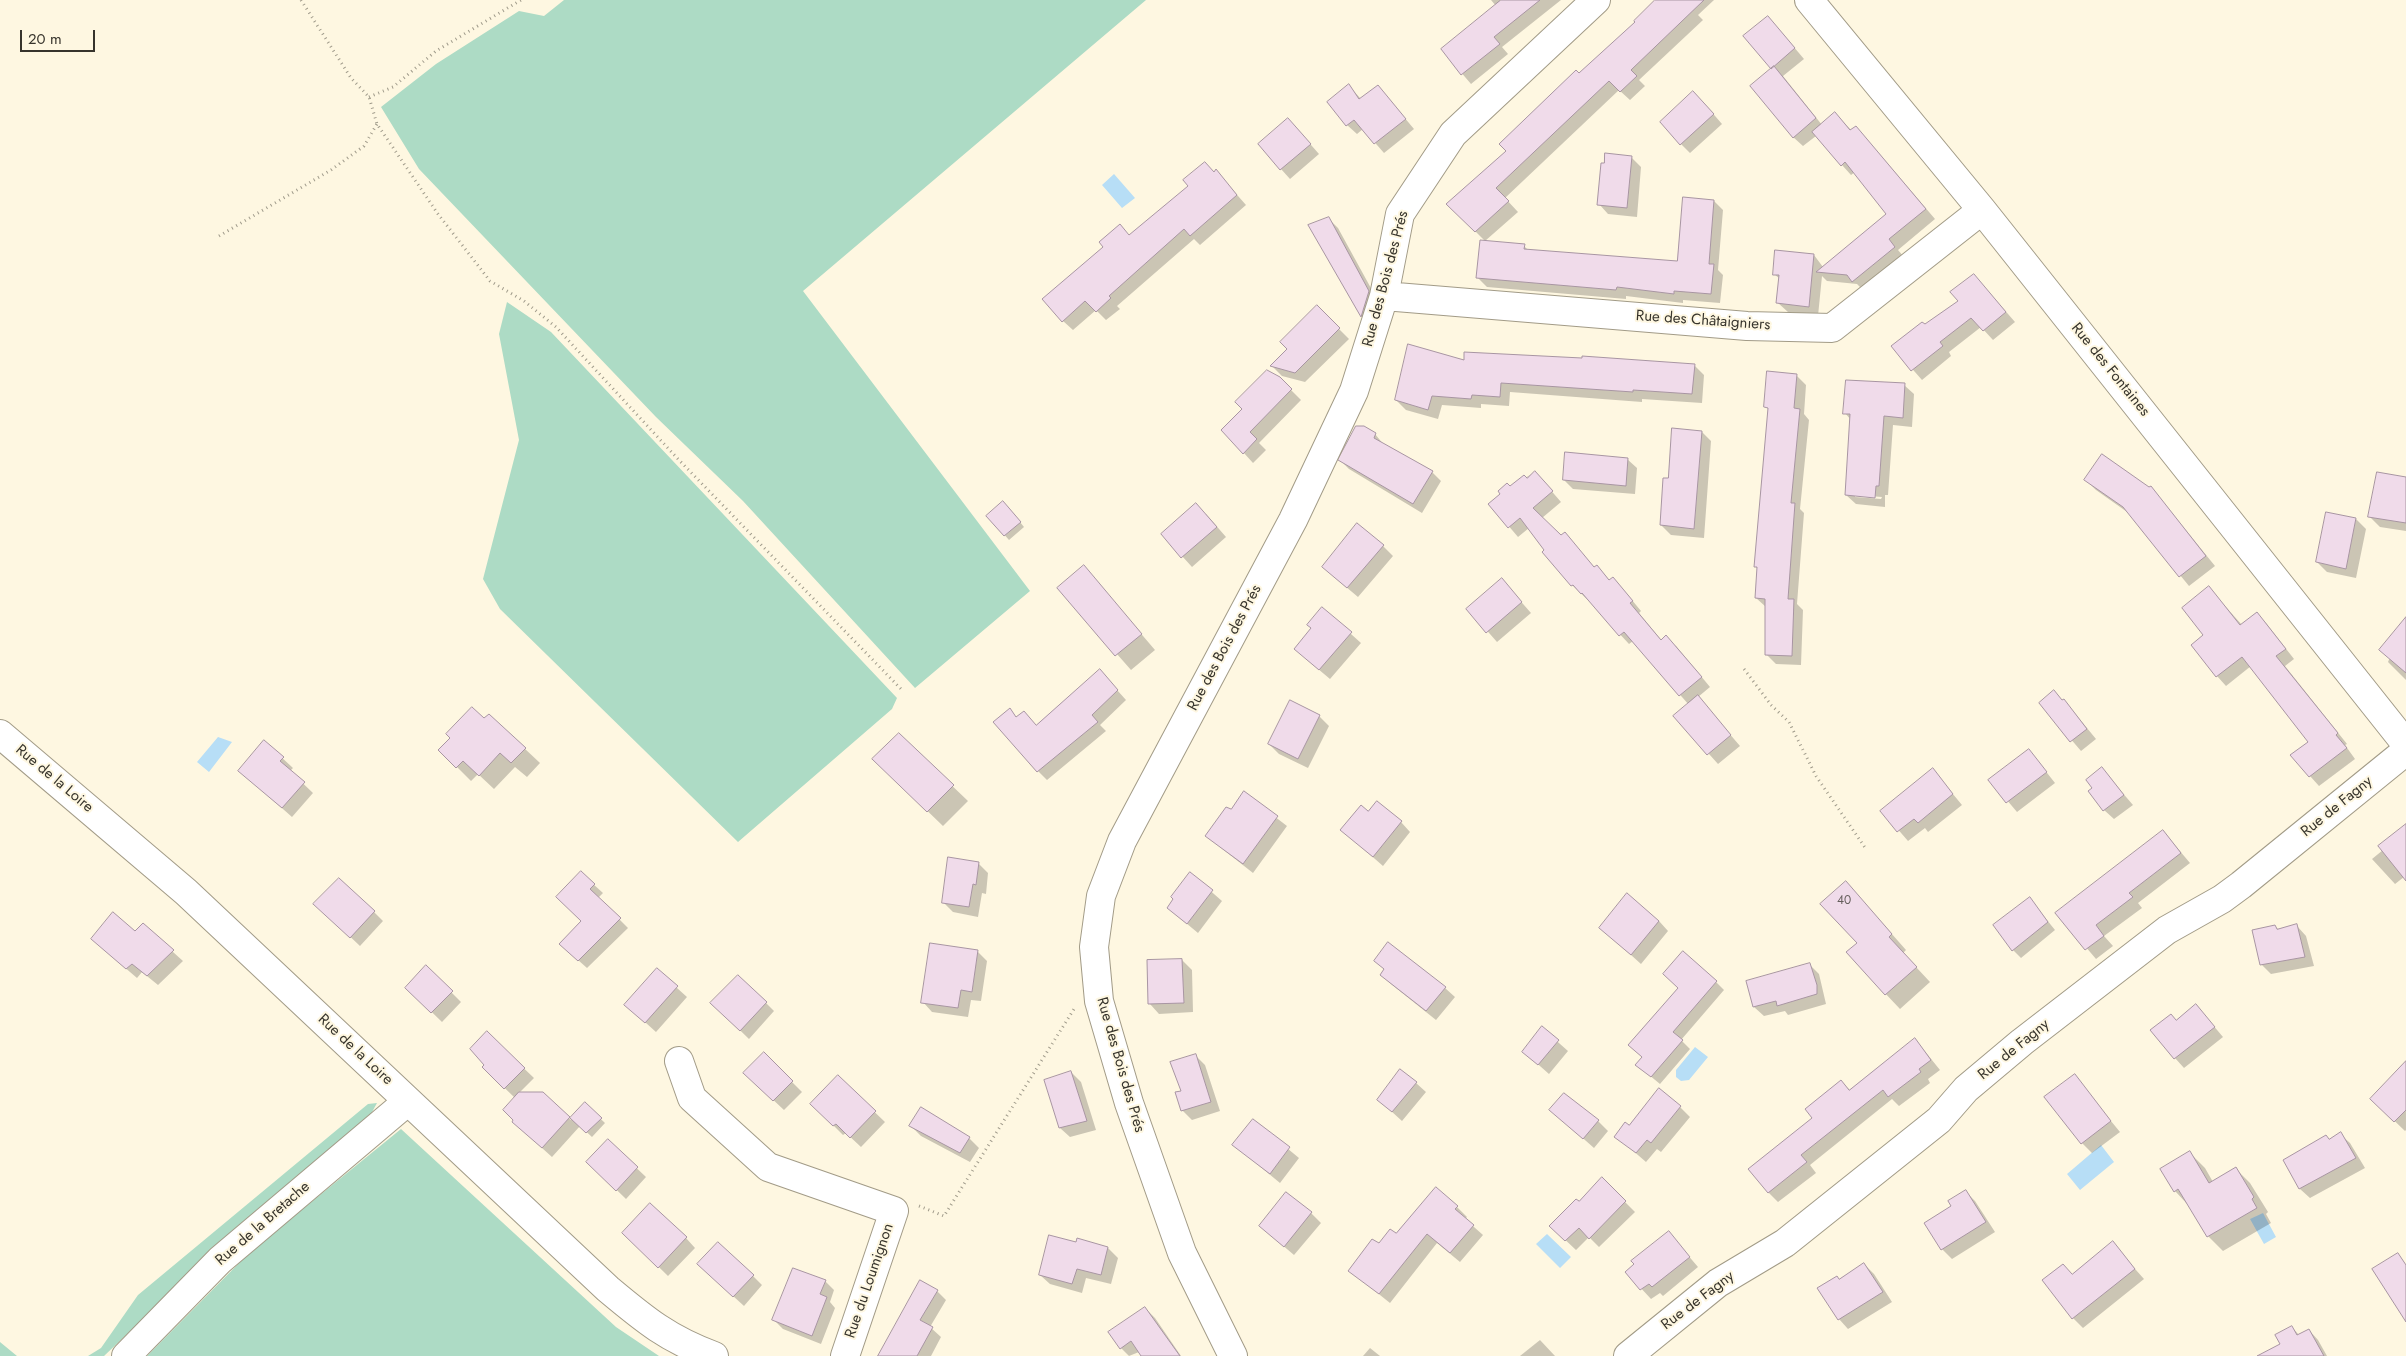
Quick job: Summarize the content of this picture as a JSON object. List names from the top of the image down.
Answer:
{
  "streets": {
    "street": [
      "Rue des Bois des Prés",
      "Rue des Châtaigniers",
      "Rue des Fontaines",
      "Rue de la Loire",
      "Rue de Fagny",
      "Rue de la Bretache",
      "Rue du Loumignon"
    ]
  },
  "crossings": [
    ["Rue des Bois des Prés", "Rue des Châtaigniers"],
    ["Rue des Châtaigniers", "Rue des Fontaines"],
    ["Rue de la Loire", "Rue de la Bretache"]
  ],
  "house_numbers": ["40"],
  "scale_bar": "20 m"
}
